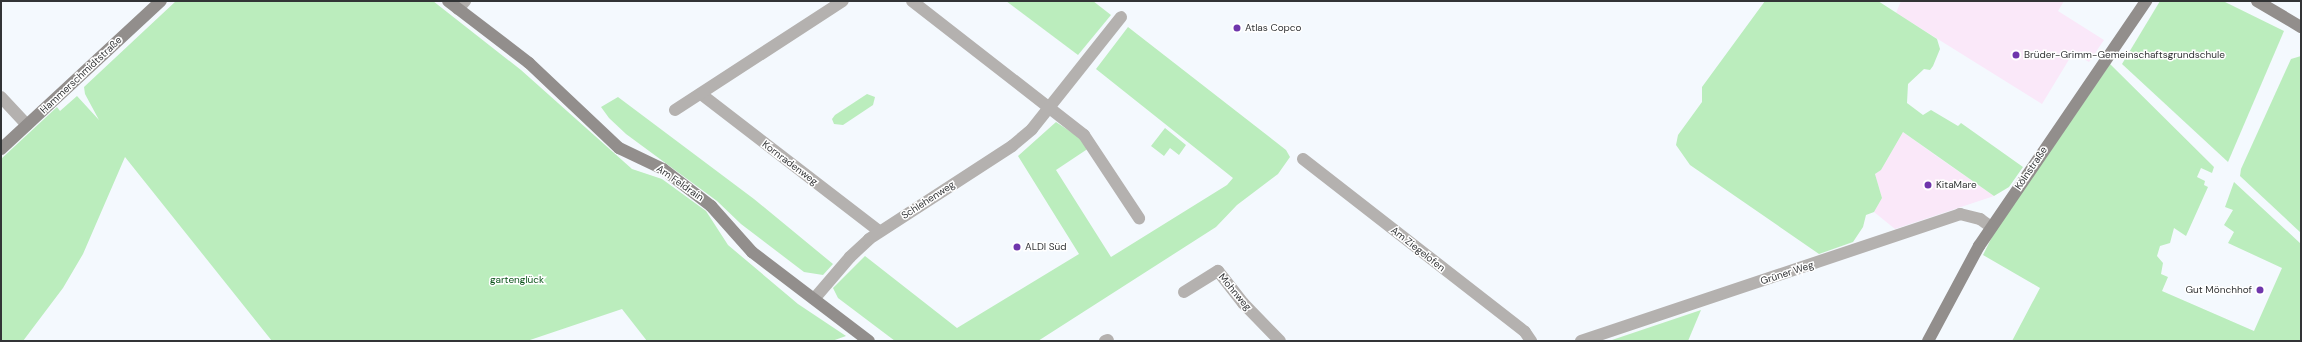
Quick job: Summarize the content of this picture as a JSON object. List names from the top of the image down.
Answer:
{
  "streets": {
    "street": [
      "Hammerschmidtstraße",
      "Kornradenweg",
      "Kölnstraße",
      "Am Feldrain",
      "Schlehenweg",
      "Am Ziegelofen",
      "Grüner Weg",
      "Mohnweg"
    ]
  },
  "crossings": [
    ["Kornradenweg", "Schlehenweg"],
    ["Kölnstraße", "Grüner Weg"],
    ["Am Feldrain", "Schlehenweg"]
  ],
  "parks": ["gartenglück"],
  "places": [
    "Atlas Copco",
    "Brüder-Grimm-Gemeinschaftsgrundschule",
    "KitaMare",
    "ALDI Süd",
    "Gut Mönchhof"
  ]
}
